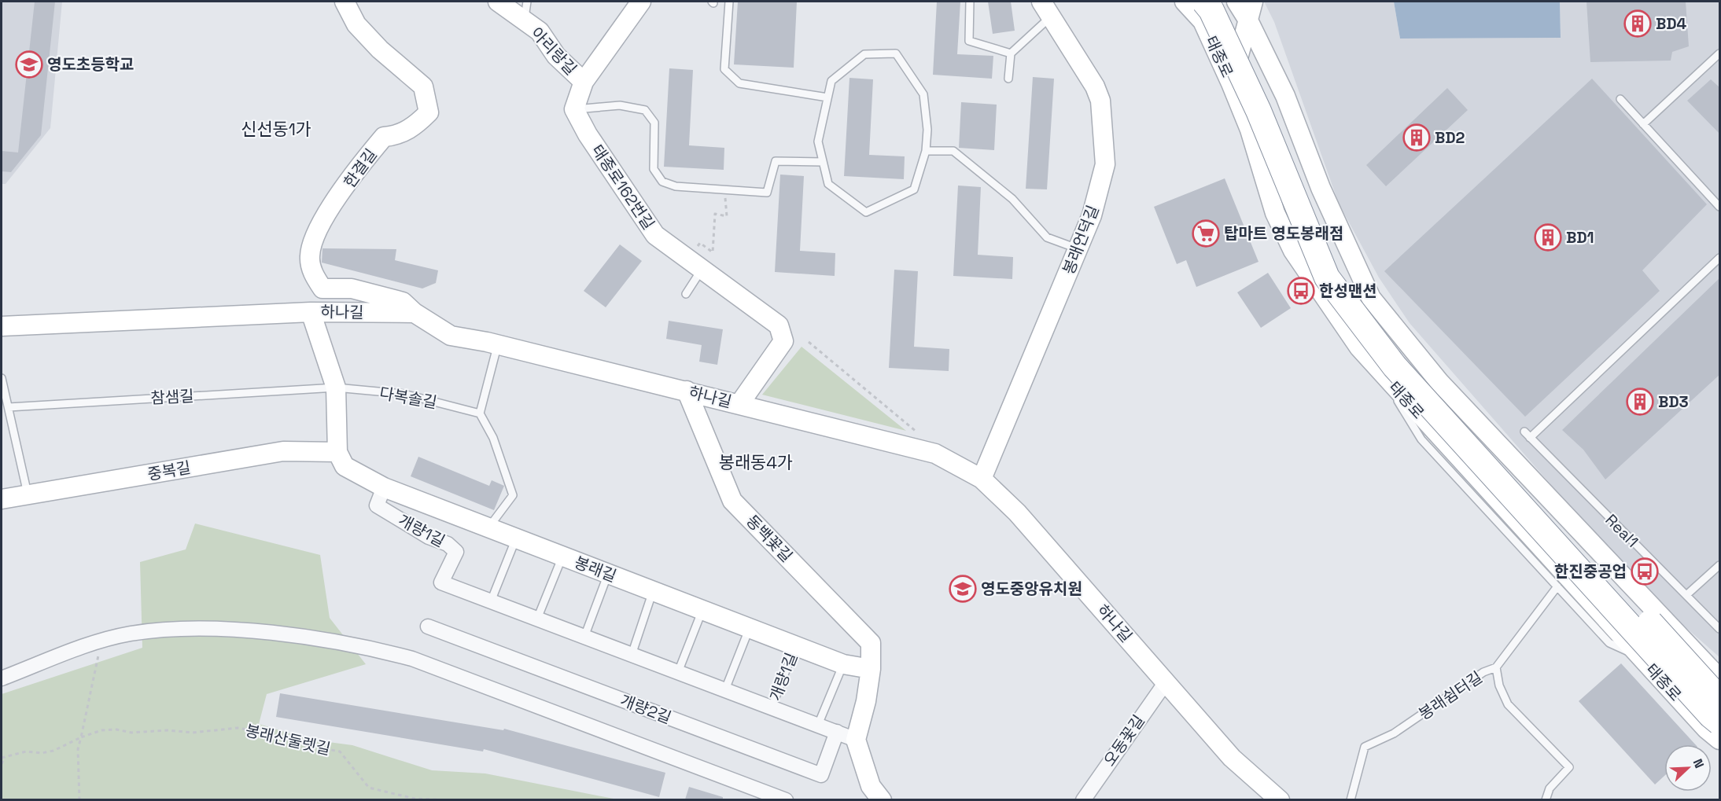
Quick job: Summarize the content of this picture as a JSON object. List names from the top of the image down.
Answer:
{
  "streets": {
    "main road": [
      "아리랑길",
      "태종로",
      "한결길",
      "태종로162번길",
      "봉래언덕길",
      "하나길",
      "중복길",
      "동백꽃길",
      "봉래길"
    ],
    "street": ["개량1길", "개량2길", "오동꽃길"],
    "lane": [
      "참샘길",
      "다복솔길",
      "Real1",
      "봉래쉼터길"
    ],
    "path": ["봉래산둘렛길"]
  },
  "crossings": [
    ["한결길", "하나길"],
    ["태종로162번길", "하나길"],
    ["봉래언덕길", "하나길"],
    ["하나길", "동백꽃길"],
    ["하나길", "오동꽃길"],
    ["참샘길", "다복솔길"],
    ["중복길", "봉래길"],
    ["개량1길", "봉래길"],
    ["개량1길", "개량2길"],
    ["동백꽃길", "봉래길"]
  ],
  "districts": ["신선동1가", "봉래동4가"],
  "places": {
    "building": [
      "BD4",
      "BD2",
      "BD1",
      "BD3"
    ],
    "school or university": ["영도초등학교", "영도중앙유치원"],
    "supermarket": ["탑마트 영도봉래점"],
    "bus stop": ["한성맨션", "한진중공업"]
  },
  "north": "top right"
}
